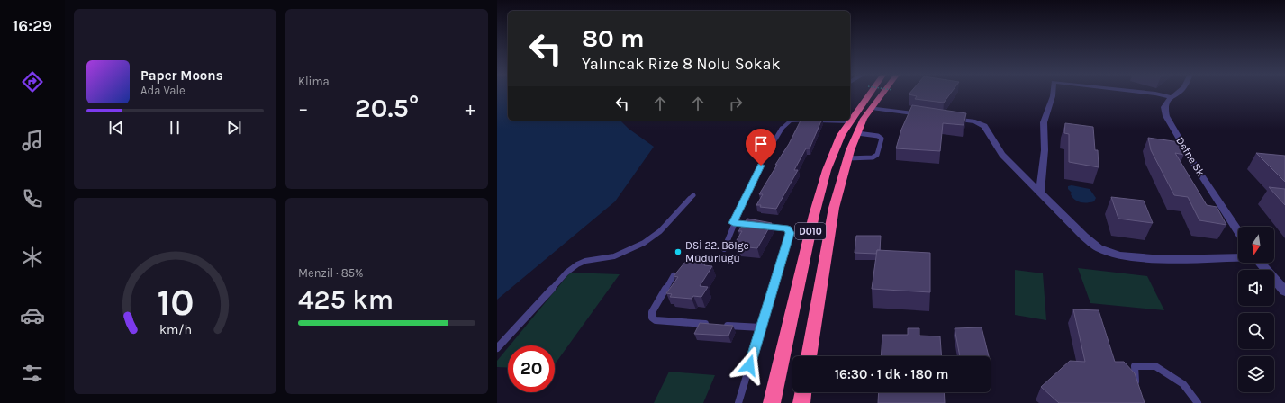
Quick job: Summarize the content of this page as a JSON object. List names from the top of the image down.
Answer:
{
  "streets": {
    "highway": ["D010"],
    "street": ["Defne Sk"]
  },
  "places": ["DSİ 22. Bölge Müdürlüğü"],
  "north": "bottom",
  "page": {
    "tabs": "16:29",
    "tile": [
      "Klima",
      ["Menzil · 85%", "425 km"]
    ],
    "turn": ["80 m", "Yalıncak Rize 8 Nolu Sokak"],
    "song": ["Paper Moons", "Ada Vale"],
    "heat": ["−", "20.5°", "+"],
    "limit": "20",
    "trip": "16:30 · 1 dk · 180 m",
    "gauge": ["10", "km/h"]
  }
}
